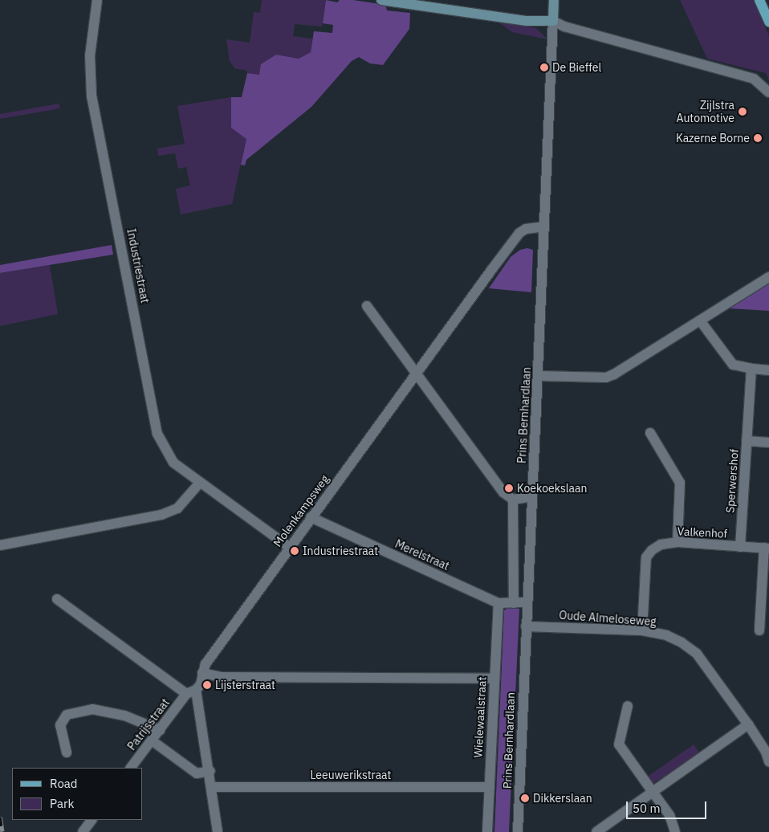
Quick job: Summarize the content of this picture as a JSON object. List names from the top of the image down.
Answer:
{
  "streets": {
    "main road": ["Prins Bernhardlaan"],
    "street": [
      "Industriestraat",
      "Sperwershof",
      "Molenkampsweg",
      "Valkenhof",
      "Merelstraat",
      "Oude Almeloseweg",
      "Wielewaalstraat",
      "Patrijsstraat",
      "Leeuwerikstraat"
    ]
  },
  "crossings": [
    ["Industriestraat", "Molenkampsweg"],
    ["Prins Bernhardlaan", "Molenkampsweg"],
    ["Prins Bernhardlaan", "Merelstraat"],
    ["Prins Bernhardlaan", "Oude Almeloseweg"],
    ["Sperwershof", "Valkenhof"],
    ["Molenkampsweg", "Merelstraat"],
    ["Valkenhof", "Oude Almeloseweg"],
    ["Merelstraat", "Wielewaalstraat"],
    ["Wielewaalstraat", "Leeuwerikstraat"]
  ],
  "places": [
    "De Bieffel",
    "Zijlstra Automotive",
    "Kazerne Borne",
    "Koekoekslaan",
    "Industriestraat",
    "Lijsterstraat",
    "Dikkerslaan"
  ],
  "legend": ["Road", "Park"],
  "scale_bar": "50 m"
}
